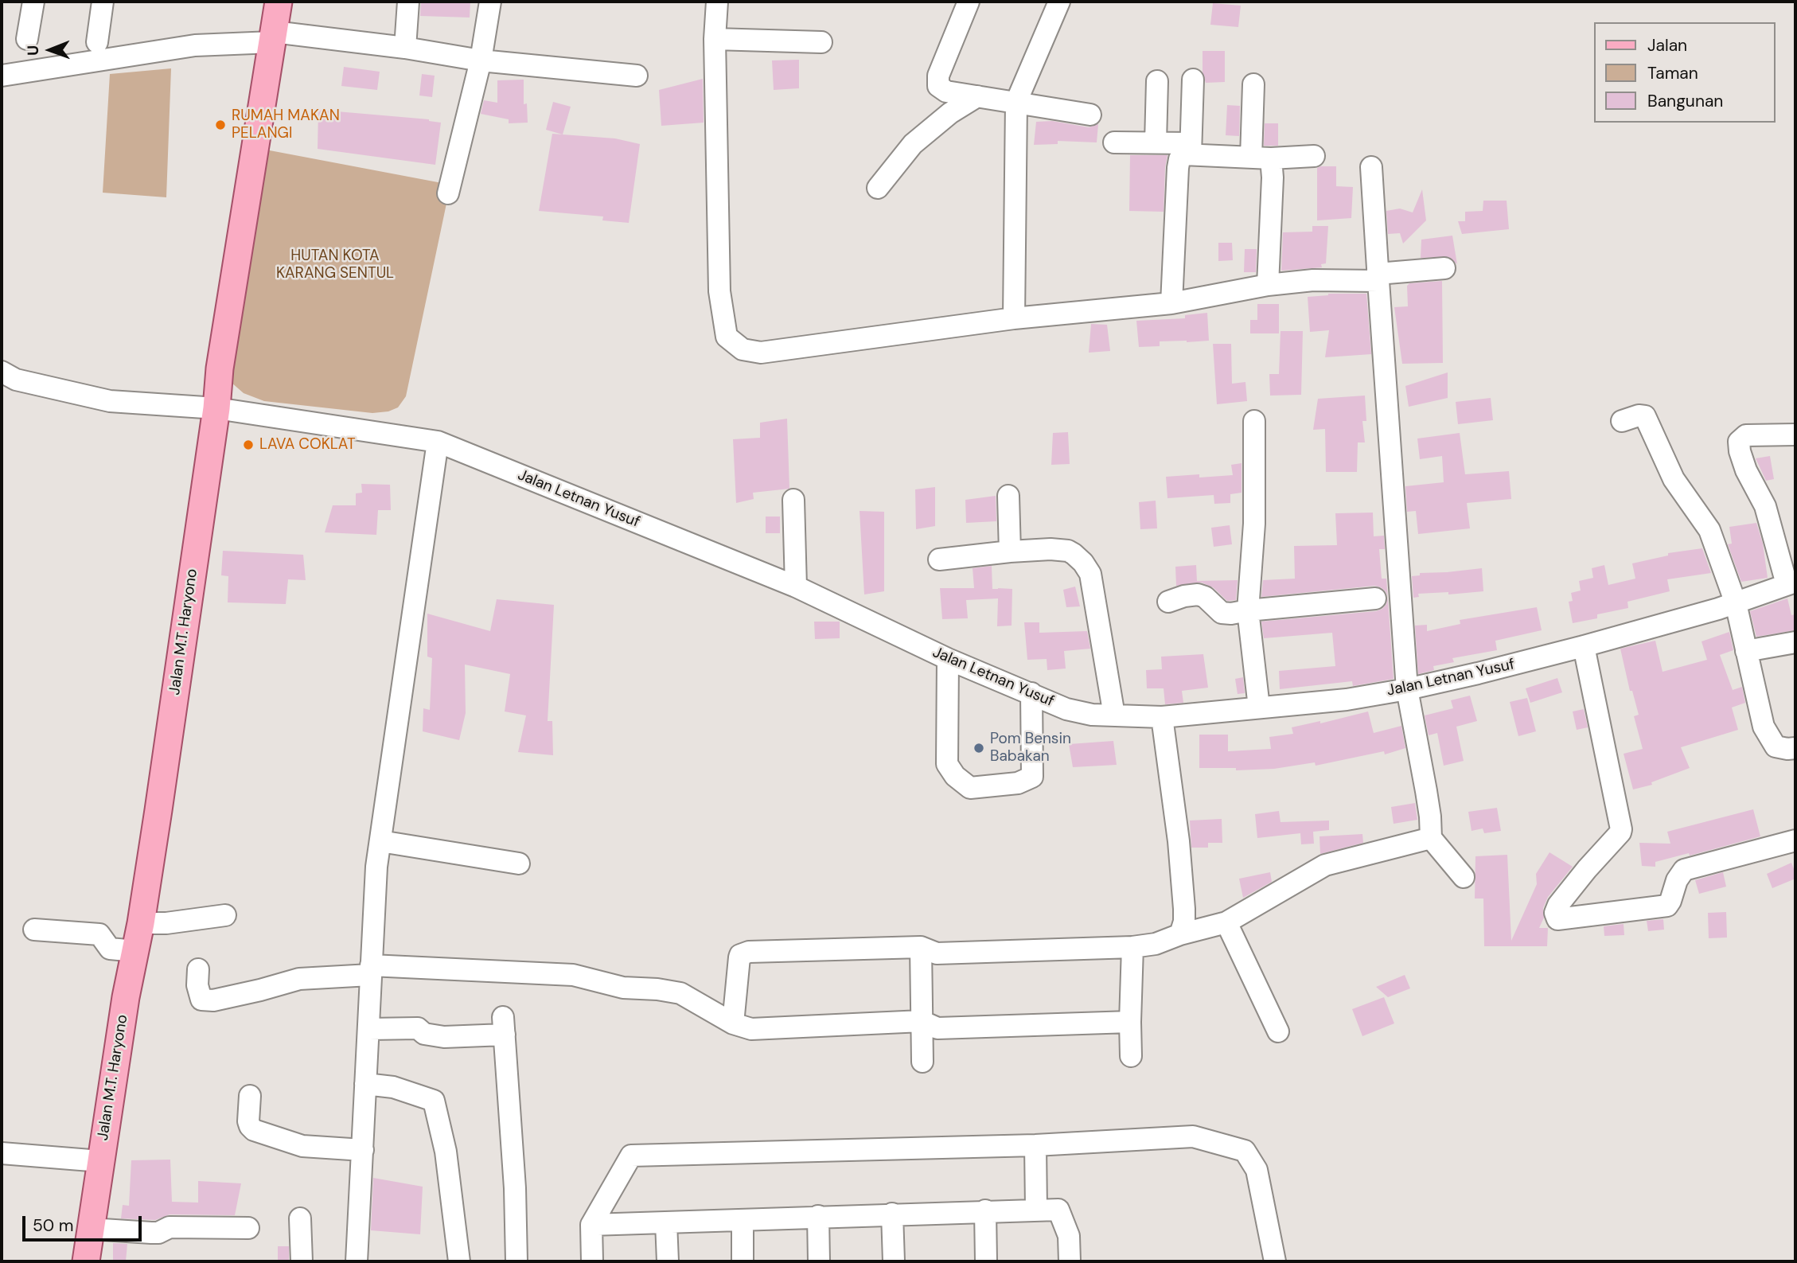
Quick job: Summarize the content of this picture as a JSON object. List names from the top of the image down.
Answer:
{
  "streets": {
    "main road": ["Jalan M.T. Haryono"],
    "street": ["Jalan Letnan Yusuf"]
  },
  "crossings": [
    ["Jalan Letnan Yusuf", "Jalan M.T. Haryono"]
  ],
  "parks": ["HUTAN KOTA KARANG SENTUL"],
  "places": ["RUMAH MAKAN PELANGI", "LAVA COKLAT", "Pom Bensin Babakan"],
  "legend": ["Jalan", "Taman", "Bangunan"],
  "scale_bar": "50 m",
  "north": "left"
}
